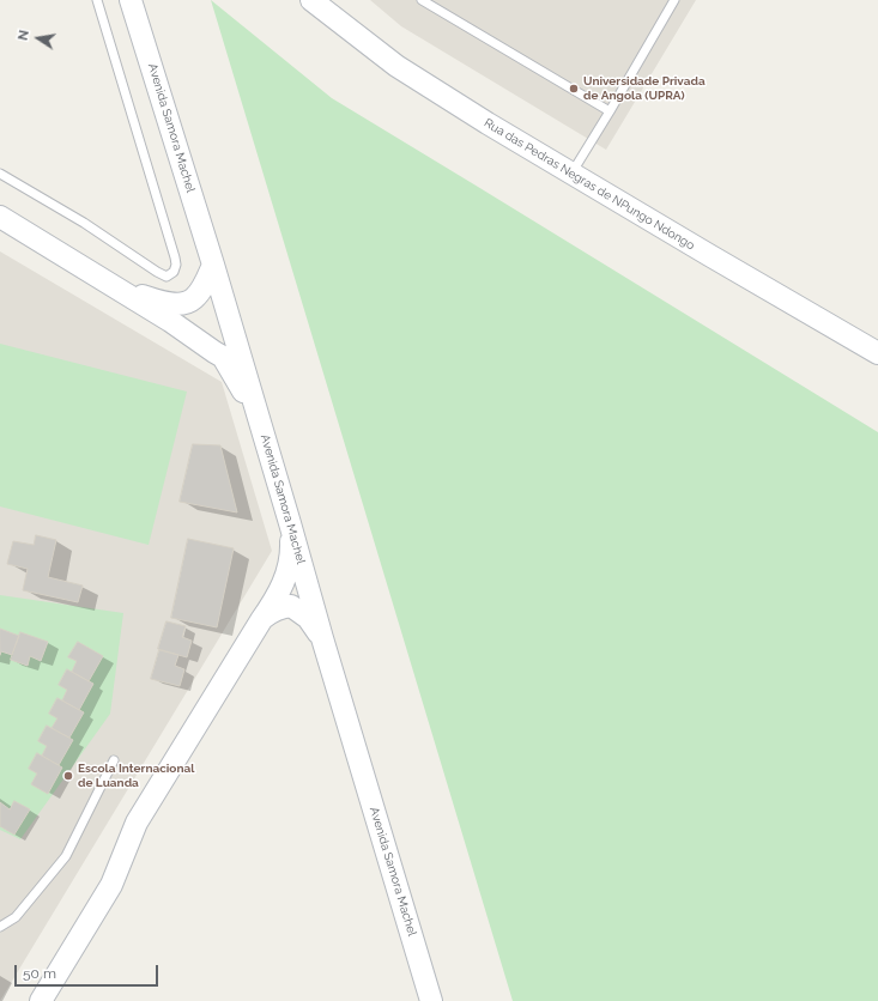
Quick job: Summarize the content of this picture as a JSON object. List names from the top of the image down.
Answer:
{
  "streets": {
    "street": ["Avenida Samora Machel", "Rua das Pedras Negras de NPungo Ndongo"]
  },
  "places": ["Universidade Privada de Angola (UPRA)", "Escola Internacional de Luanda"],
  "scale_bar": "50 m",
  "north": "left"
}
